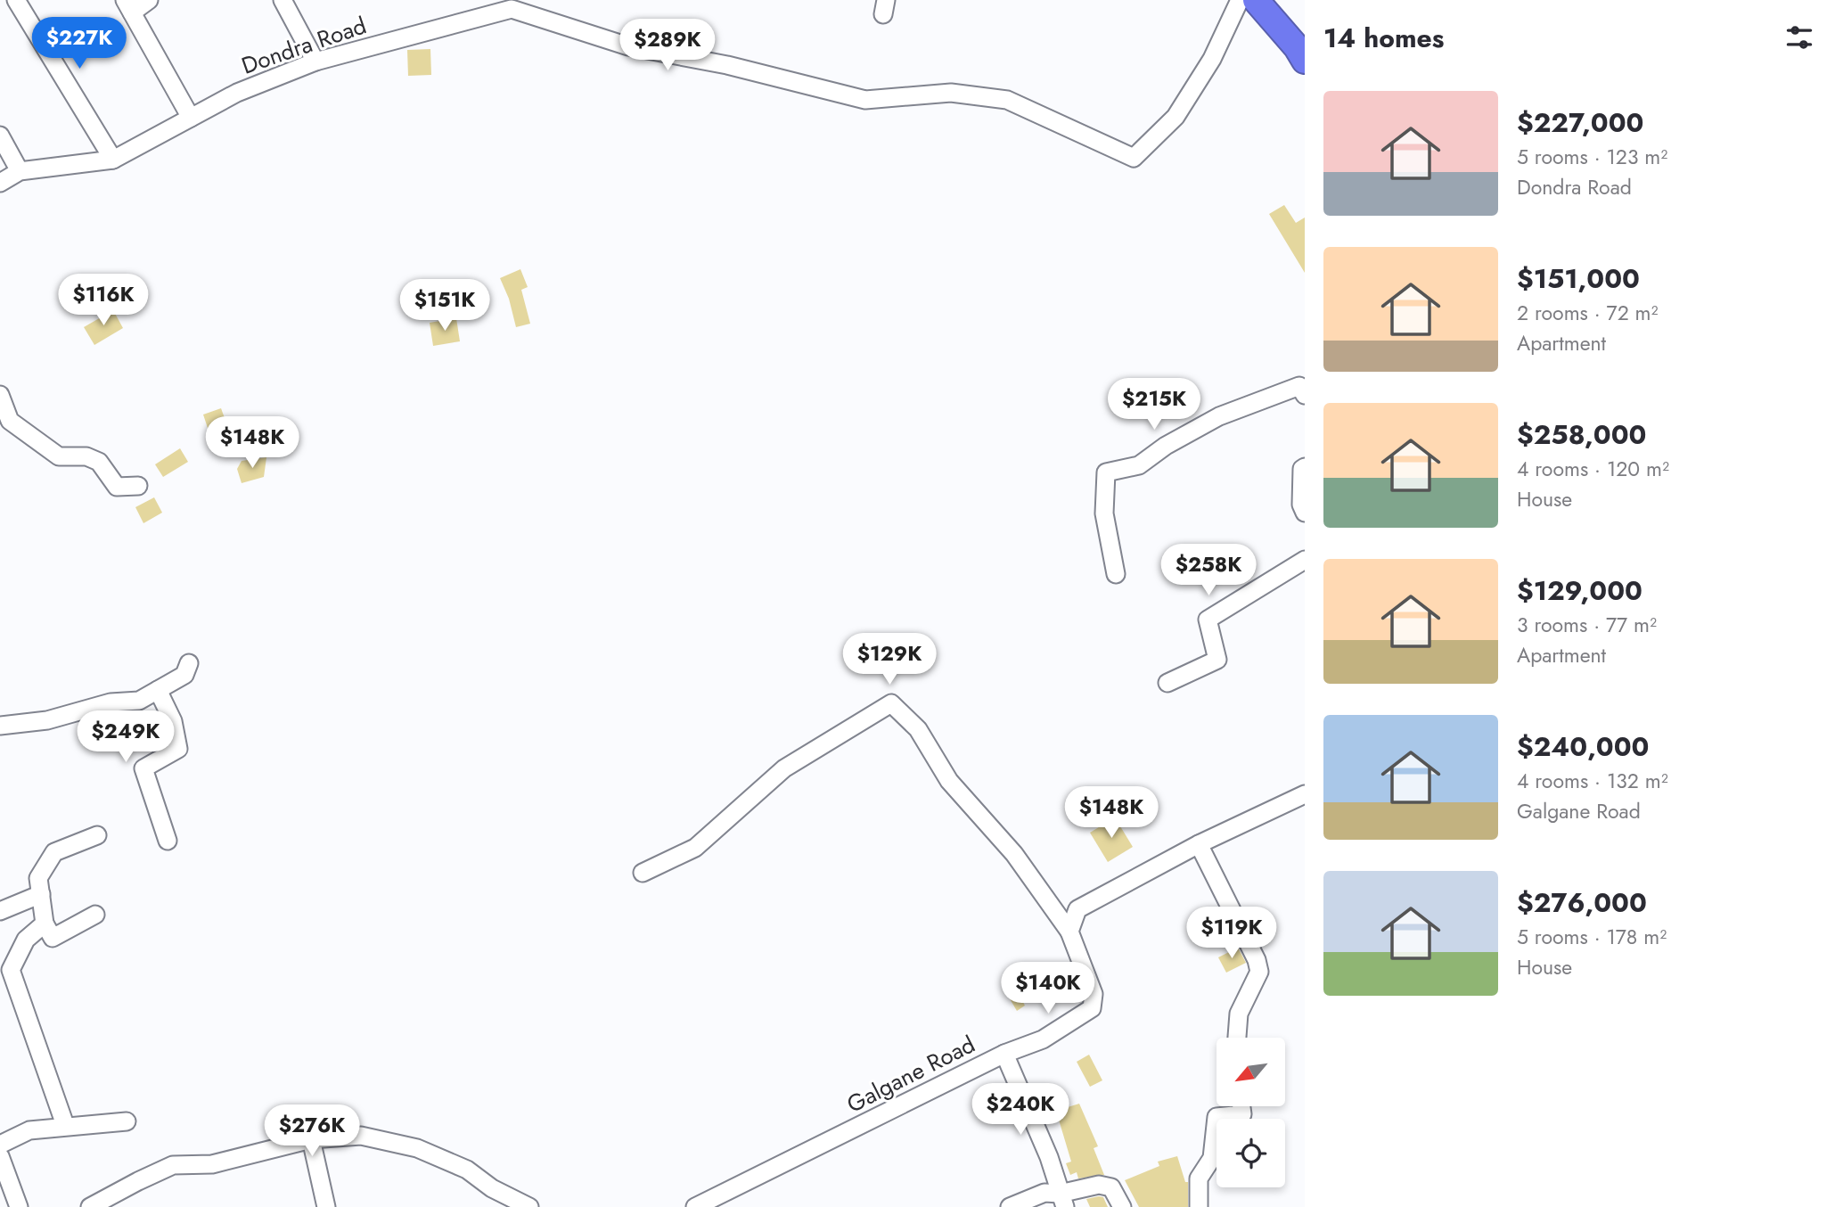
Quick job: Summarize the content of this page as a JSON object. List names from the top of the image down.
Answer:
{
  "streets": {
    "street": ["Dondra Road", "Galgane Road"]
  },
  "north": "bottom left",
  "page": {
    "heading": "14 homes",
    "price": [
      "$227K",
      "$289K",
      "$116K",
      "$151K",
      "$215K",
      "$148K",
      "$258K",
      "$129K",
      "$249K",
      "$148K",
      "$119K",
      "$140K",
      "$240K",
      "$276K"
    ],
    "list": [
      {
        "name": "$227,000",
        "note": "5 rooms · 123 m² · Dondra Road"
      },
      {
        "name": "$151,000",
        "note": "2 rooms · 72 m² · Apartment"
      },
      {
        "name": "$258,000",
        "note": "4 rooms · 120 m² · House"
      },
      {
        "name": "$129,000",
        "note": "3 rooms · 77 m² · Apartment"
      },
      {
        "name": "$240,000",
        "note": "4 rooms · 132 m² · Galgane Road"
      },
      {
        "name": "$276,000",
        "note": "5 rooms · 178 m² · House"
      }
    ]
  }
}
